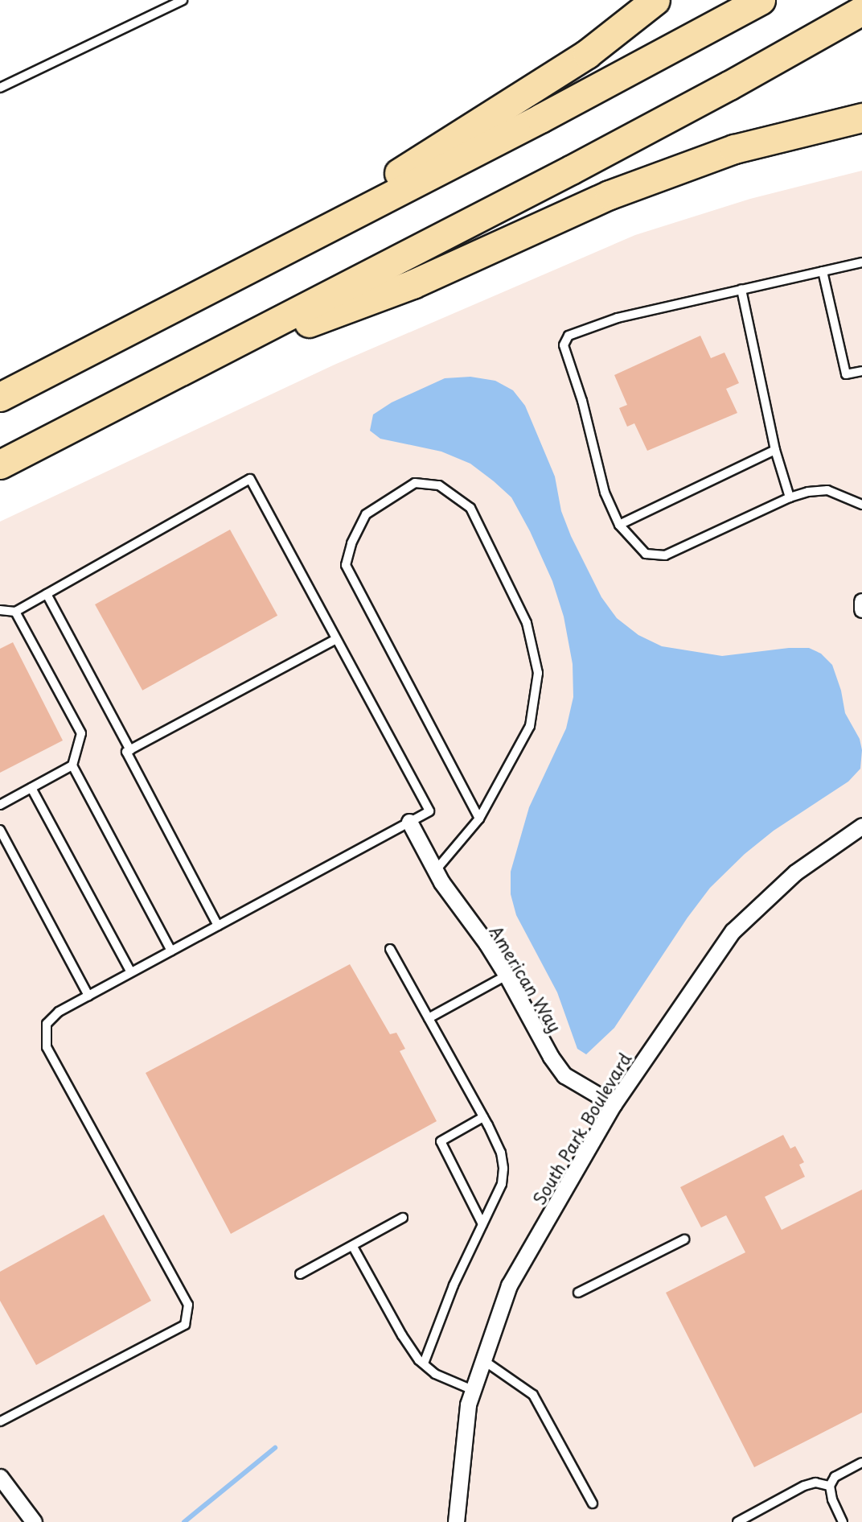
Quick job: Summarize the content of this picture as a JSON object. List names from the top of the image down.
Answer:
{
  "streets": {
    "street": ["American Way", "South Park Boulevard"]
  },
  "crossings": [
    ["American Way", "South Park Boulevard"]
  ]
}
